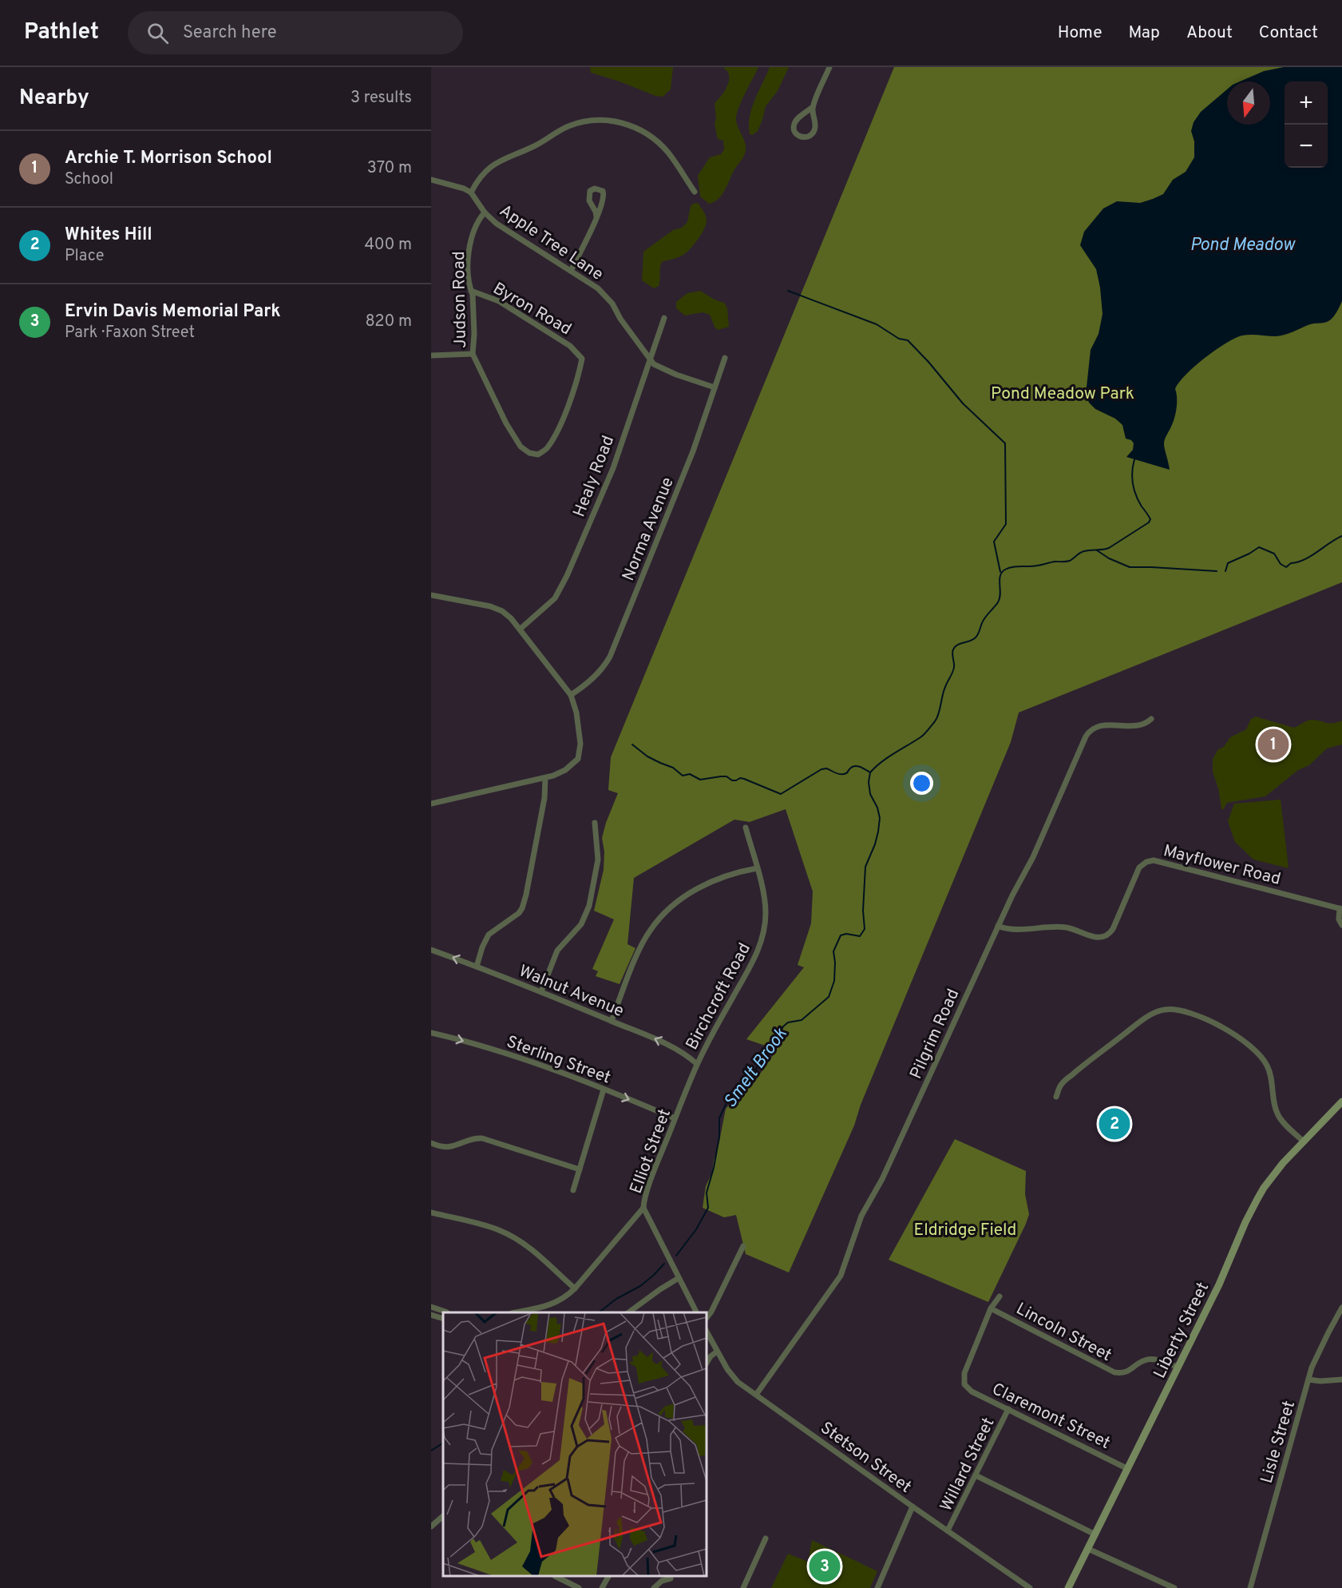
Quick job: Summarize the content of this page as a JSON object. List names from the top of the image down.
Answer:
{
  "streets": {
    "main road": ["Liberty Street"],
    "street": [
      "Apple Tree Lane",
      "Judson Road",
      "Byron Road",
      "Healy Road",
      "Norma Avenue",
      "Mayflower Road",
      "Walnut Avenue",
      "Birchcroft Road",
      "Pilgrim Road",
      "Sterling Street",
      "Elliot Street",
      "Lincoln Street",
      "Claremont Street",
      "Lisle Street",
      "Stetson Street",
      "Willard Street"
    ]
  },
  "crossings": [
    ["Apple Tree Lane", "Judson Road"],
    ["Apple Tree Lane", "Healy Road"],
    ["Apple Tree Lane", "Norma Avenue"],
    ["Judson Road", "Byron Road"],
    ["Mayflower Road", "Pilgrim Road"],
    ["Walnut Avenue", "Birchcroft Road"],
    ["Walnut Avenue", "Elliot Street"],
    ["Birchcroft Road", "Elliot Street"],
    ["Pilgrim Road", "Stetson Street"],
    ["Sterling Street", "Elliot Street"],
    ["Liberty Street", "Lincoln Street"],
    ["Liberty Street", "Claremont Street"],
    ["Lincoln Street", "Claremont Street"],
    ["Claremont Street", "Willard Street"],
    ["Stetson Street", "Willard Street"]
  ],
  "one_way": ["Walnut Avenue", "Sterling Street"],
  "water": ["Pond Meadow", "Smelt Brook"],
  "parks": ["Pond Meadow Park", "Eldridge Field"],
  "north": "bottom",
  "page": {
    "header": "Pathlet",
    "search": "Search here",
    "nav": [
      "Home",
      "Map",
      "About",
      "Contact"
    ],
    "heading": ["Nearby", "3 results"],
    "map_buttons": ["+", "−"],
    "list": [
      {
        "mark": "1",
        "name": "Archie T. Morrison School",
        "note": "School",
        "value": "370 m"
      },
      {
        "mark": "2",
        "name": "Whites Hill",
        "note": "Place",
        "value": "400 m"
      },
      {
        "mark": "3",
        "name": "Ervin Davis Memorial Park",
        "note": "Park · Faxon Street",
        "value": "820 m"
      }
    ],
    "pins": ["1", "2", "3"]
  }
}
